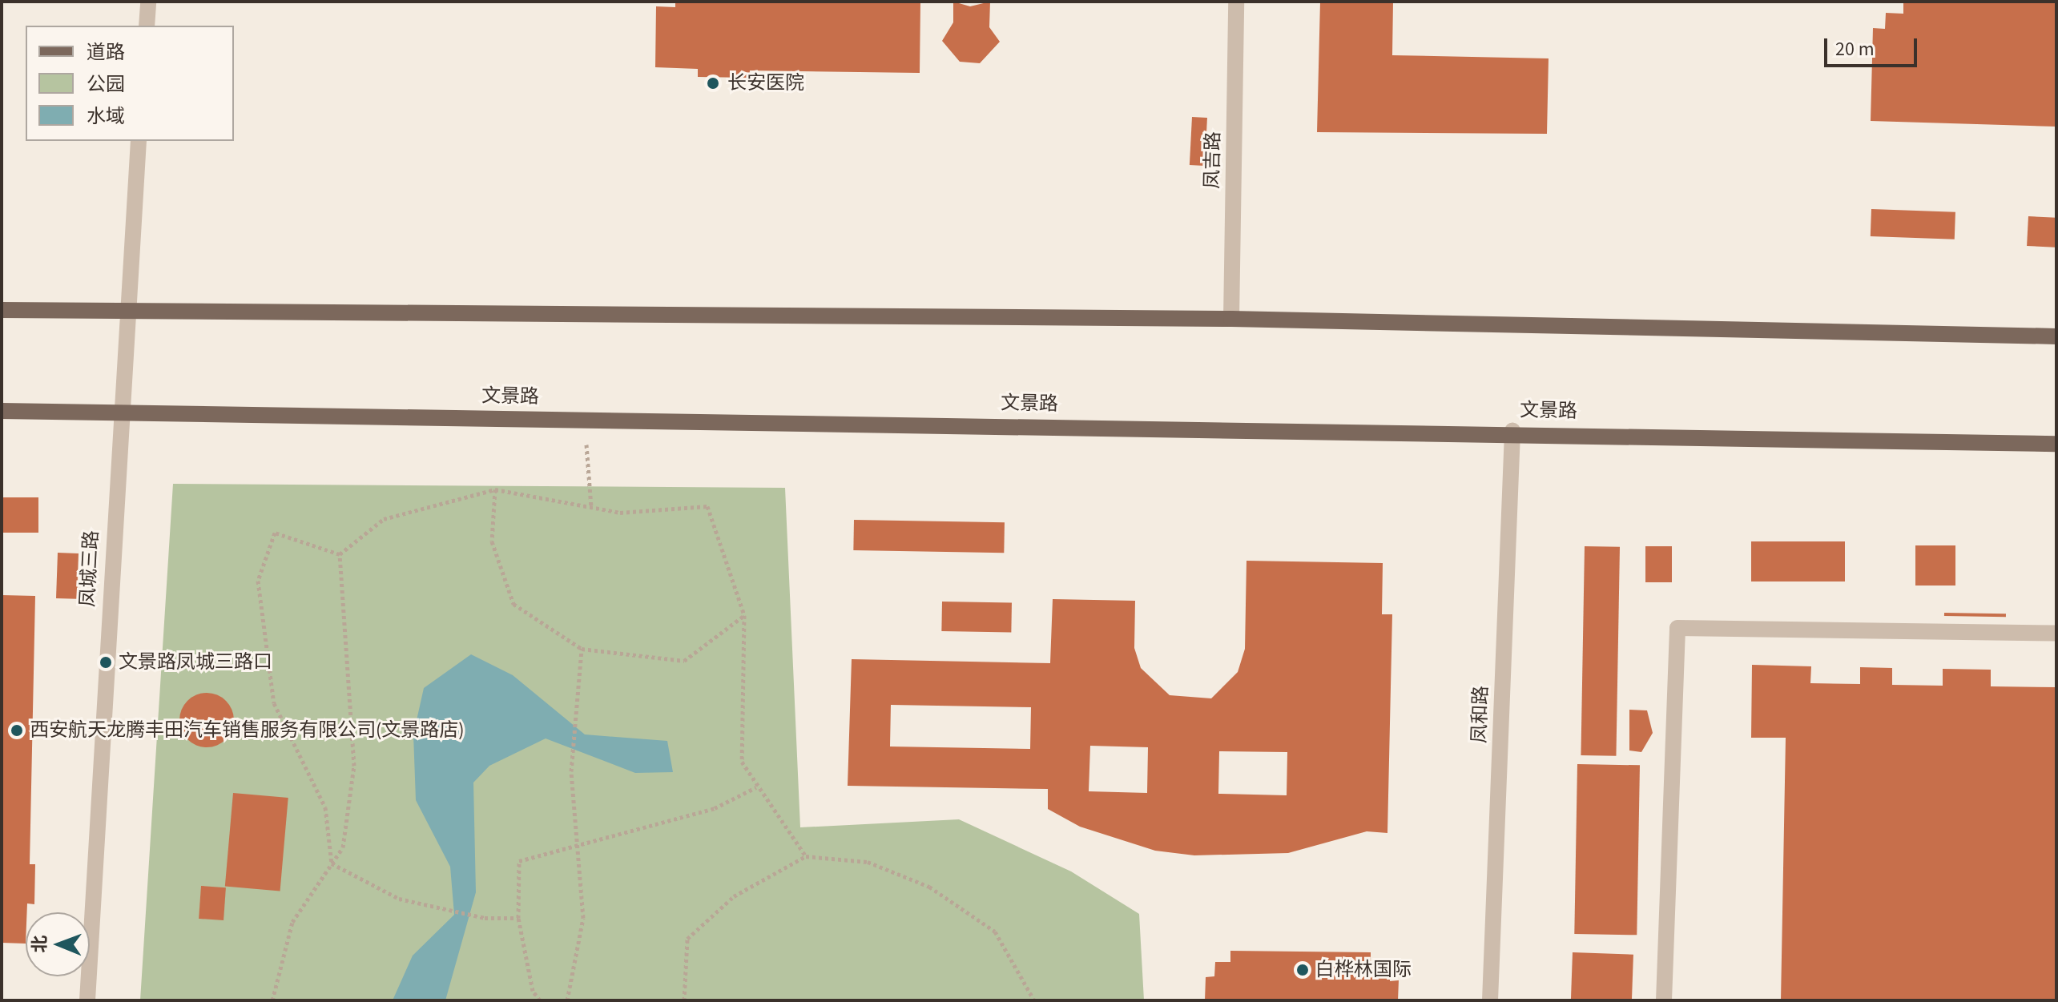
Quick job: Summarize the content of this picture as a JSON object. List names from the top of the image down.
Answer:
{
  "streets": {
    "main road": ["文景路"],
    "street": ["凤吉路", "凤城三路", "凤和路"]
  },
  "crossings": [
    ["文景路", "凤城三路"],
    ["文景路", "凤和路"]
  ],
  "places": [
    "长安医院",
    "文景路凤城三路口",
    "西安航天龙腾丰田汽车销售服务有限公司(文景路店)",
    "白桦林国际"
  ],
  "legend": ["道路", "公园", "水域"],
  "scale_bar": "20 m",
  "north": "left"
}
